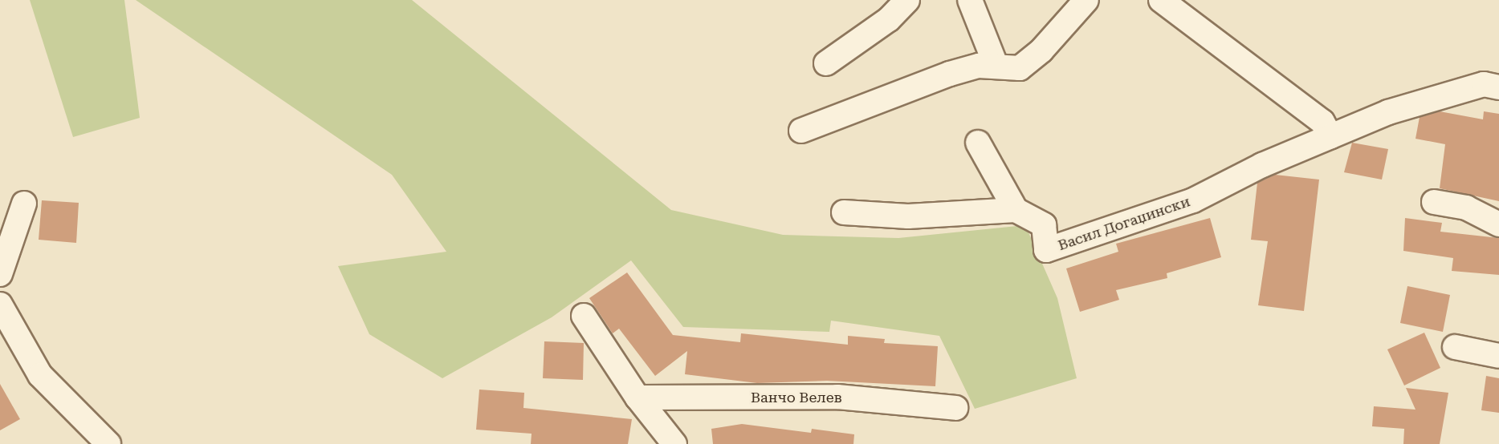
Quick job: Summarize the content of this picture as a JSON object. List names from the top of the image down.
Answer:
{
  "streets": {
    "street": ["Васил Догаџински", "Ванчо Велев"]
  }
}
